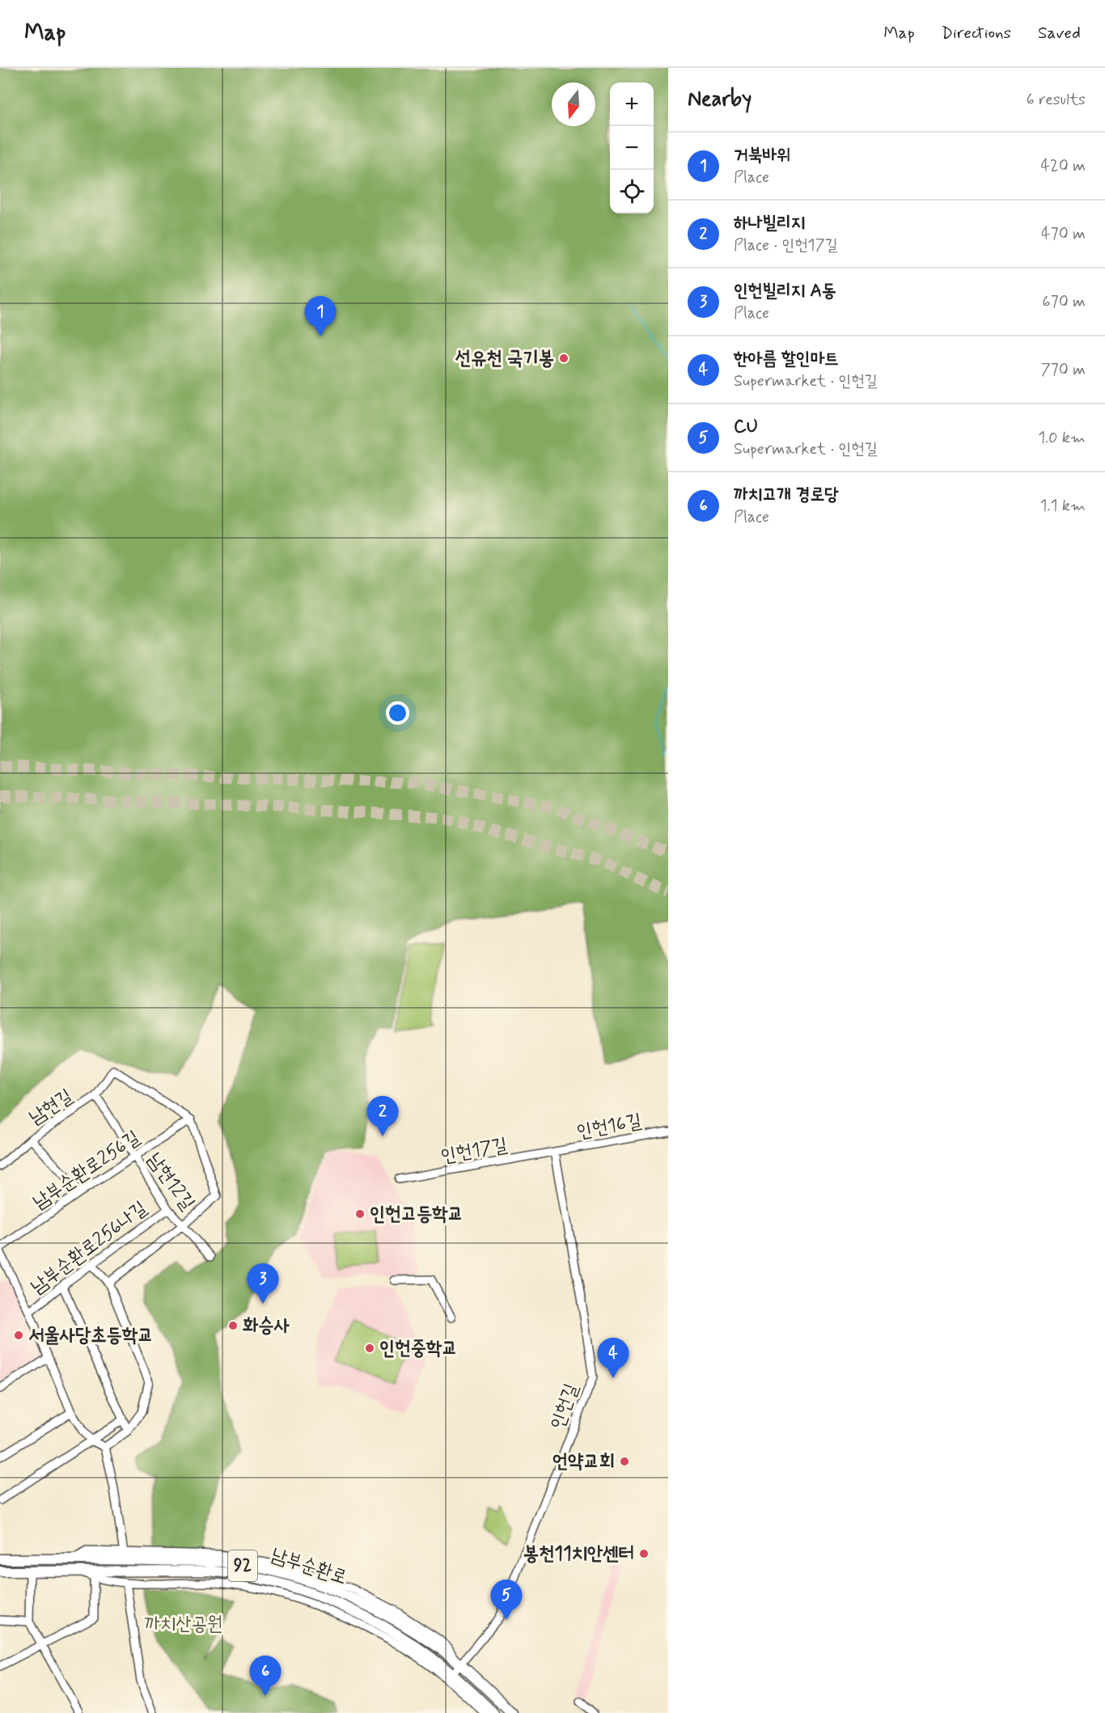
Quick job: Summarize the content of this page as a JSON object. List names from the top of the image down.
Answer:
{
  "streets": {
    "main road": ["92", "남부순환로"],
    "street": [
      "남현길",
      "인헌16길",
      "인헌17길",
      "남부순환로256길",
      "남현12길",
      "남부순환로256나길",
      "인헌길"
    ]
  },
  "crossings": [
    ["남현길", "남부순환로256길"],
    ["남현길", "남현12길"],
    ["인헌16길", "인헌17길"],
    ["인헌16길", "인헌길"],
    ["인헌17길", "인헌길"],
    ["남부순환로256길", "남현12길"],
    ["남현12길", "남부순환로256나길"],
    ["인헌길", "남부순환로"]
  ],
  "parks": ["까치산공원"],
  "places": [
    "선유천 국기봉",
    "인헌고등학교",
    "화승사",
    "서울사당초등학교",
    "인헌중학교",
    "언약교회",
    "봉천11치안센터"
  ],
  "north": "bottom",
  "page": {
    "header": "Map",
    "nav": ["Map", "Directions", "Saved"],
    "heading": ["Nearby", "6 results"],
    "map_buttons": ["+", "−"],
    "list": [
      {
        "mark": "1",
        "name": "거북바위",
        "note": "Place",
        "value": "420 m"
      },
      {
        "mark": "2",
        "name": "하나빌리지",
        "note": "Place · 인헌17길",
        "value": "470 m"
      },
      {
        "mark": "3",
        "name": "인헌빌리지 A동",
        "note": "Place",
        "value": "670 m"
      },
      {
        "mark": "4",
        "name": "한아름 할인마트",
        "note": "Supermarket · 인헌길",
        "value": "770 m"
      },
      {
        "mark": "5",
        "name": "CU",
        "note": "Supermarket · 인헌길",
        "value": "1.0 km"
      },
      {
        "mark": "6",
        "name": "까치고개 경로당",
        "note": "Place",
        "value": "1.1 km"
      }
    ],
    "pins": [
      "1",
      "2",
      "3",
      "4",
      "5",
      "6"
    ]
  }
}
